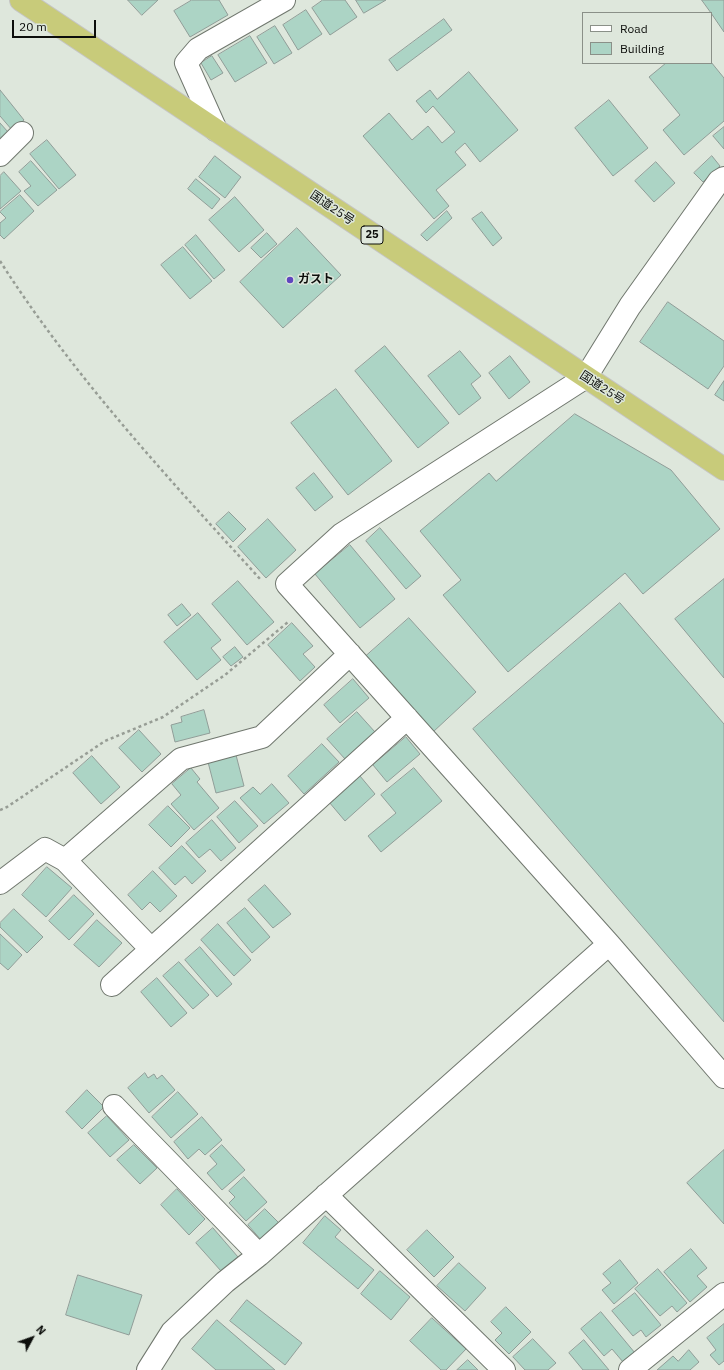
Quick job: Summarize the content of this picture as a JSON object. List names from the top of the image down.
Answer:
{
  "streets": {
    "highway": ["国道25号", "25"]
  },
  "places": ["ガスト"],
  "legend": ["Road", "Building"],
  "scale_bar": "20 m",
  "north": "top right"
}
